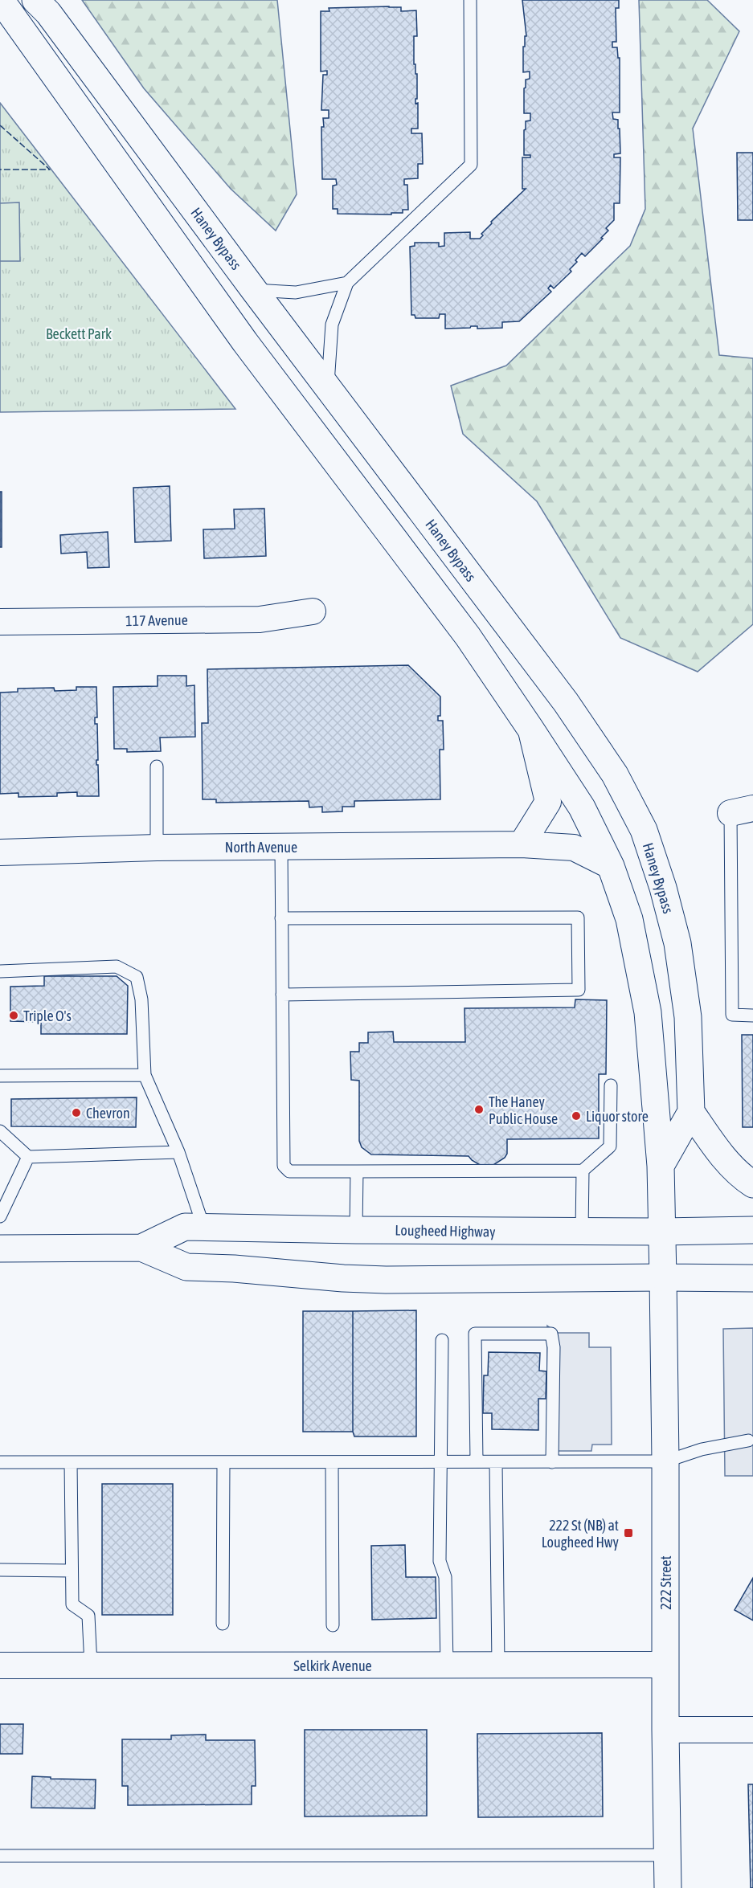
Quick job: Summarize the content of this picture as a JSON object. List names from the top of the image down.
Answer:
{
  "streets": {
    "main road": ["Haney Bypass", "Lougheed Highway", "222 Street"],
    "street": ["117 Avenue", "North Avenue", "Selkirk Avenue"]
  },
  "crossings": [
    ["Lougheed Highway", "222 Street"],
    ["222 Street", "Selkirk Avenue"]
  ],
  "parks": ["Beckett Park"],
  "places": {
    "other": [
      "Triple O's",
      "The Haney Public House",
      "Chevron",
      "Liquor store"
    ],
    "transit": ["222 St (NB) at Lougheed Hwy"]
  }
}
